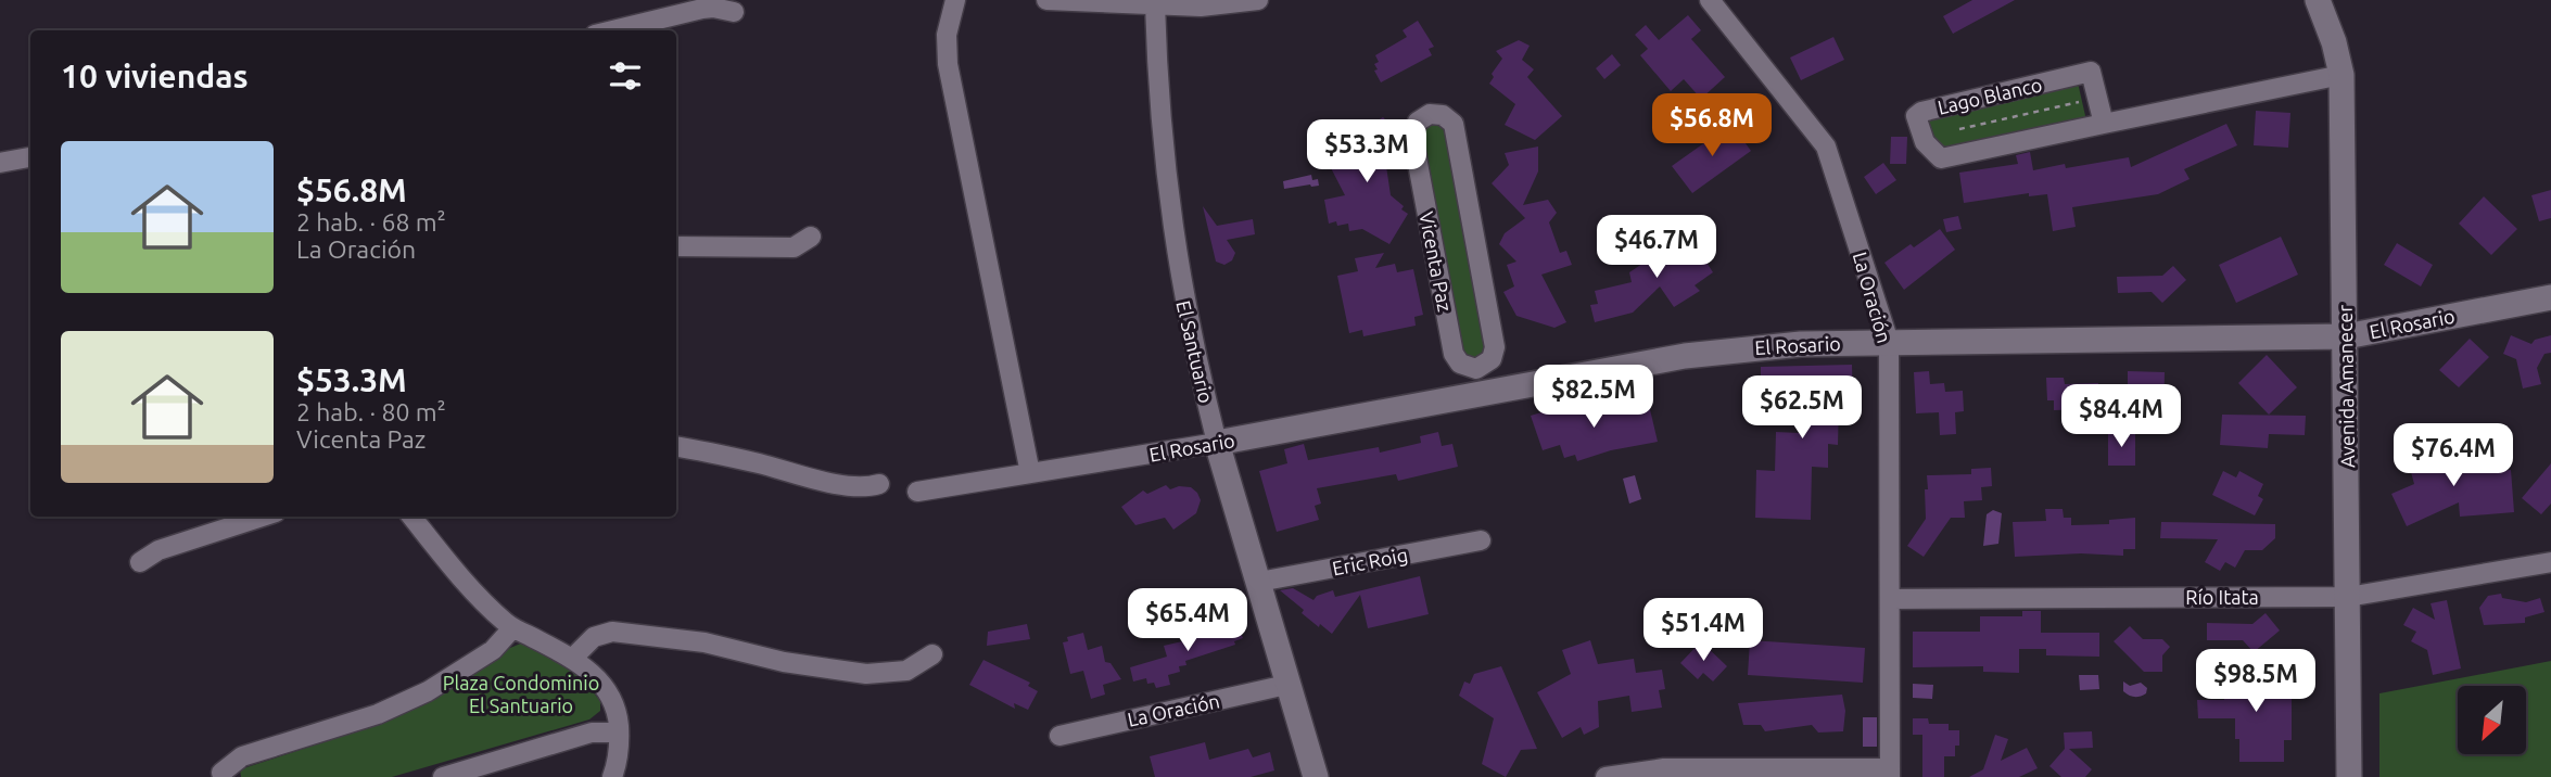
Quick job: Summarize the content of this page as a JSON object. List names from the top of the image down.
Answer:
{
  "streets": {
    "street": [
      "Lago Blanco",
      "Vicenta Paz",
      "La Oración",
      "El Rosario",
      "El Santuario",
      "Avenida Amanecer",
      "Eric Roig",
      "Río Itata"
    ]
  },
  "crossings": [
    ["Lago Blanco", "Avenida Amanecer"],
    ["La Oración", "El Rosario"],
    ["La Oración", "El Santuario"],
    ["La Oración", "Río Itata"],
    ["El Rosario", "El Santuario"],
    ["El Rosario", "Avenida Amanecer"],
    ["El Santuario", "Eric Roig"],
    ["Avenida Amanecer", "Río Itata"]
  ],
  "parks": ["Plaza Condominio El Santuario"],
  "north": "bottom left",
  "page": {
    "heading": "10 viviendas",
    "price": [
      "$56.8M",
      "$53.3M",
      "$46.7M",
      "$82.5M",
      "$62.5M",
      "$84.4M",
      "$76.4M",
      "$65.4M",
      "$51.4M",
      "$98.5M"
    ],
    "list": [
      {
        "name": "$56.8M",
        "note": "2 hab. · 68 m² · La Oración"
      },
      {
        "name": "$53.3M",
        "note": "2 hab. · 80 m² · Vicenta Paz"
      }
    ]
  }
}
